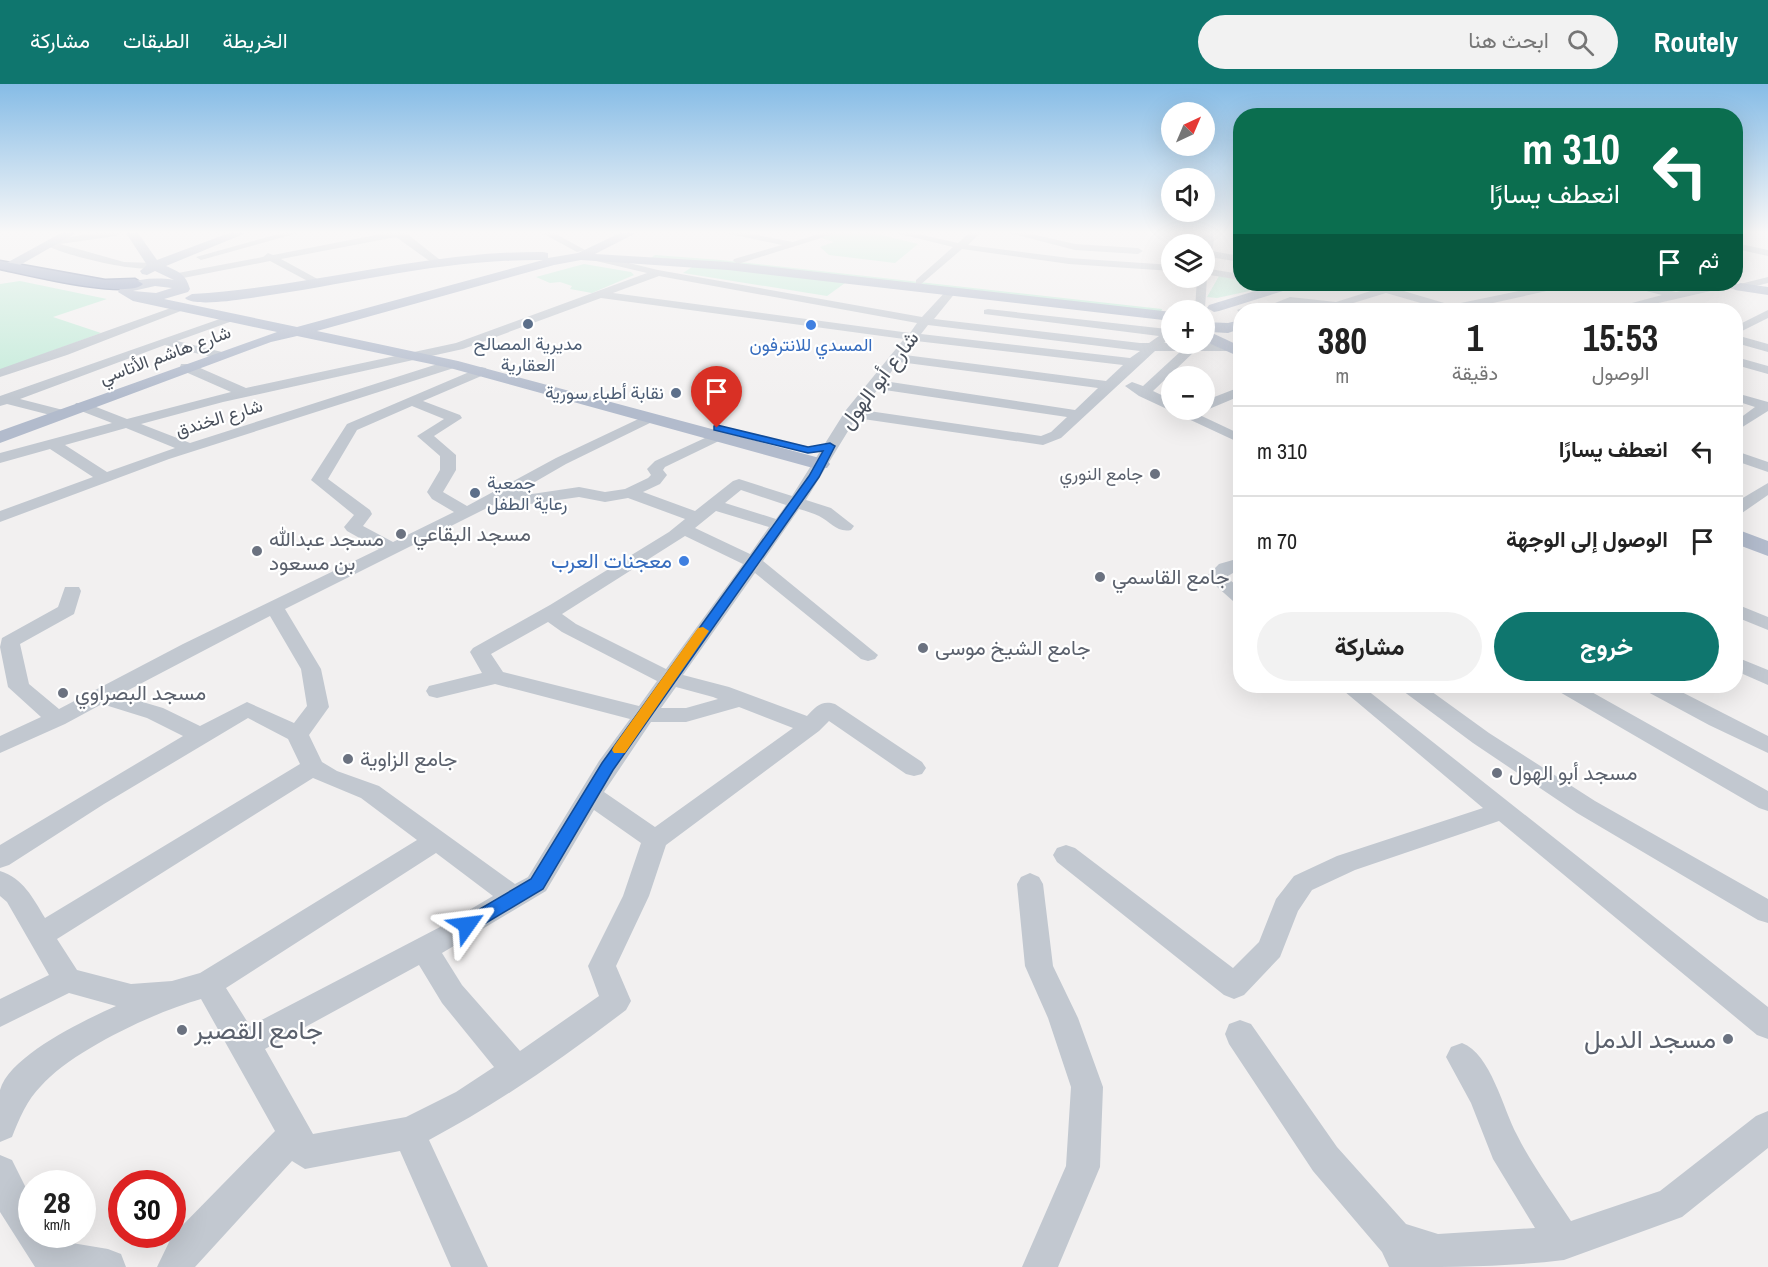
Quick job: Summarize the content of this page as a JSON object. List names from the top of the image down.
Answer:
{
  "streets": {
    "main road": ["شارع هاشم الأتاسي"],
    "street": ["شارع أبو الهول", "شارع الخندق"]
  },
  "places": [
    "مديرية المصالح العقارية",
    "المسدي للانترفون",
    "نقابة أطباء سورية",
    "جامع النوري",
    "جمعية رعاية الطفل",
    "مسجد البقاعي",
    "مسجد عبدالله بن مسعود",
    "معجنات العرب",
    "جامع القاسمي",
    "جامع الشيخ موسى",
    "مسجد البصراوي",
    "جامع الزاوية",
    "مسجد أبو الهول",
    "جامع القصير",
    "مسجد الدمل"
  ],
  "north": "top right",
  "page": {
    "header": "Routely",
    "search": "ابحث هنا",
    "nav": ["الخريطة", "الطبقات", "مشاركة"],
    "map_buttons": ["+", "−"],
    "turn": ["310 m", "انعطف يسارًا"],
    "then": "ثم",
    "eta": [
      "15:53",
      "الوصول",
      "1",
      "دقيقة",
      "380",
      "m"
    ],
    "list": [
      {
        "name": "انعطف يسارًا",
        "value": "310 m"
      },
      {
        "name": "الوصول إلى الوجهة",
        "value": "70 m"
      }
    ],
    "buttons": ["خروج", "مشاركة"],
    "speed": "28 km/h",
    "limit": "30"
  }
}
